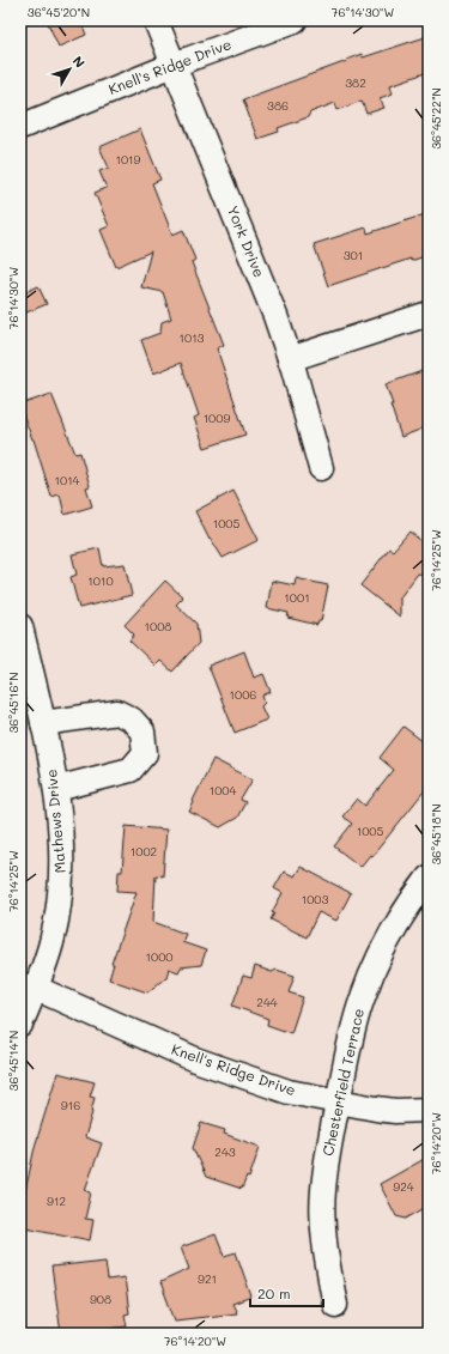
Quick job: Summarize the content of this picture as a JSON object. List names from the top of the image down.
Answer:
{
  "streets": {
    "street": [
      "Knell's Ridge Drive",
      "York Drive",
      "Mathews Drive",
      "Chesterfield Terrace"
    ]
  },
  "crossings": [
    ["Knell's Ridge Drive", "York Drive"],
    ["Knell's Ridge Drive", "Mathews Drive"],
    ["Knell's Ridge Drive", "Chesterfield Terrace"]
  ],
  "house_numbers": [
    "382",
    "386",
    "1019",
    "301",
    "1013",
    "1009",
    "1014",
    "1005",
    "1010",
    "1001",
    "1008",
    "1006",
    "1004",
    "1005",
    "1002",
    "1003",
    "1000",
    "244",
    "916",
    "243",
    "924",
    "912",
    "921",
    "908"
  ],
  "scale_bar": "20 m",
  "north": "top right",
  "coordinates": [
    "36°45'20\"N",
    "76°14'30\"W",
    "36°45'22\"N",
    "76°14'25\"W",
    "36°45'16\"N",
    "36°45'18\"N",
    "36°45'14\"N",
    "76°14'20\"W"
  ]
}
